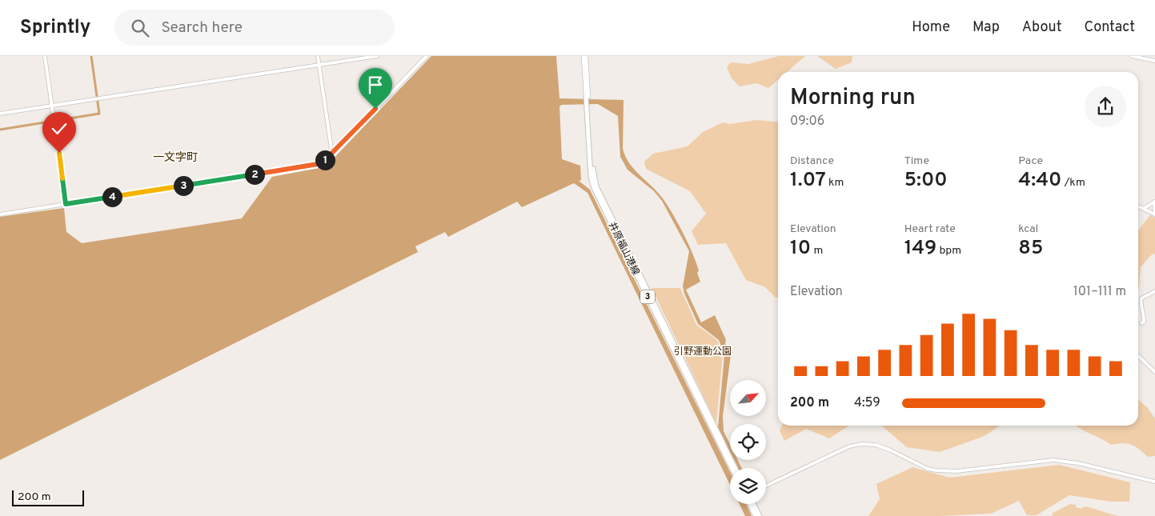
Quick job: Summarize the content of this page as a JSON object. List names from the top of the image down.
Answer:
{
  "streets": {
    "main road": ["井原福山港線", "3"]
  },
  "districts": ["一文字町"],
  "parks": ["引野運動公園"],
  "scale_bar": "200 m",
  "north": "top right",
  "page": {
    "header": "Sprintly",
    "search": "Search here",
    "nav": [
      "Home",
      "Map",
      "About",
      "Contact"
    ],
    "heading": ["Morning run", "09:06"],
    "stats": [
      ["Distance", "1.07 km"],
      ["Time", "5:00"],
      ["Pace", "4:40 /km"],
      ["Elevation", "10 m"],
      ["Heart rate", "149 bpm"],
      ["kcal", "85"]
    ],
    "pins": [
      "1",
      "2",
      "3",
      "4"
    ],
    "chart": ["Elevation", "101–111 m"],
    "list": [
      {
        "name": "200 m",
        "note": "4:59"
      }
    ],
    "scale": "200 m"
  }
}
